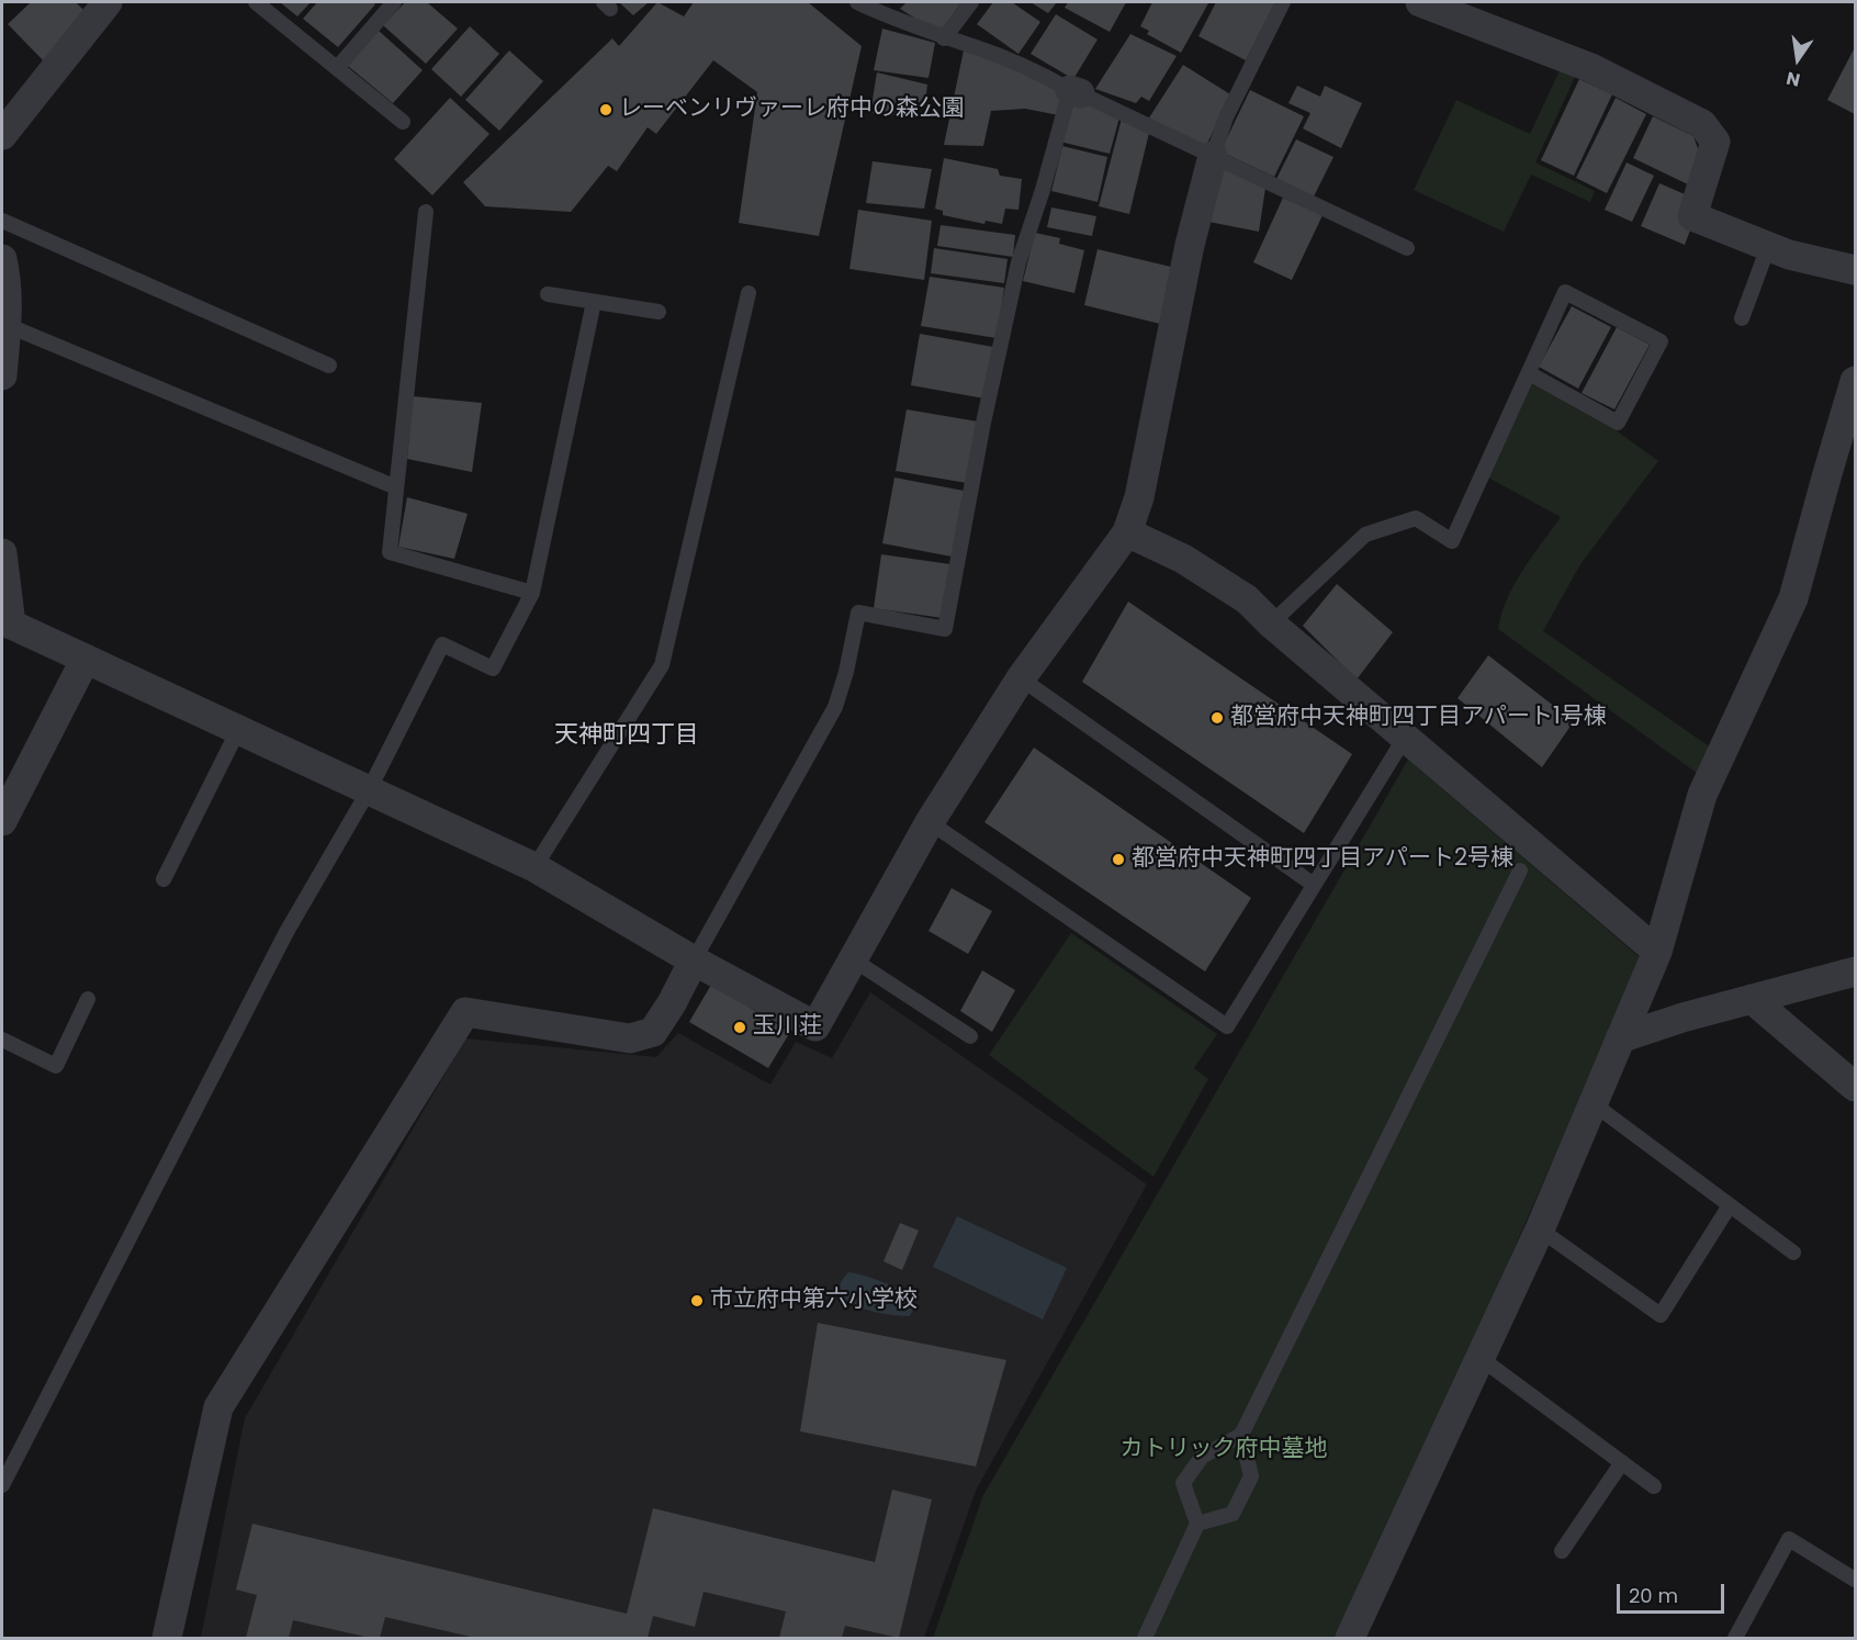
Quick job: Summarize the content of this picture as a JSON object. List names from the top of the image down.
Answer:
{
  "districts": ["天神町四丁目"],
  "parks": ["カトリック府中墓地"],
  "places": [
    "レーベンリヴァーレ府中の森公園",
    "都営府中天神町四丁目アパート1号棟",
    "都営府中天神町四丁目アパート2号棟",
    "玉川荘",
    "市立府中第六小学校"
  ],
  "scale_bar": "20 m",
  "north": "bottom"
}
